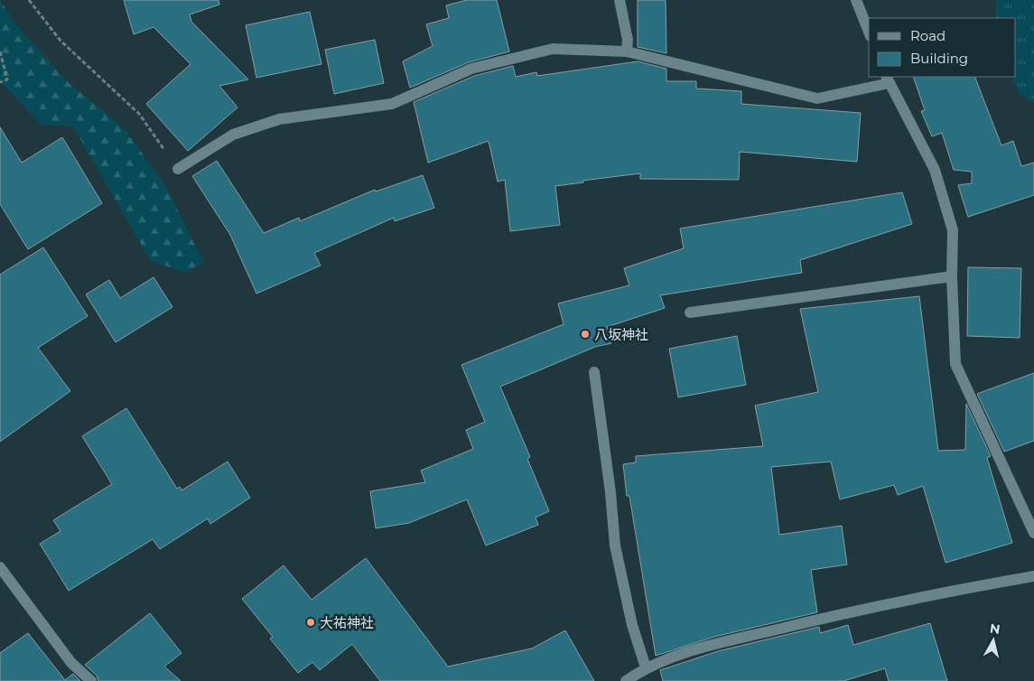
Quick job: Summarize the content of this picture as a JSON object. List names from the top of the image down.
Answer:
{
  "places": ["八坂神社", "大祐神社"],
  "legend": ["Road", "Building"],
  "north": "top"
}
